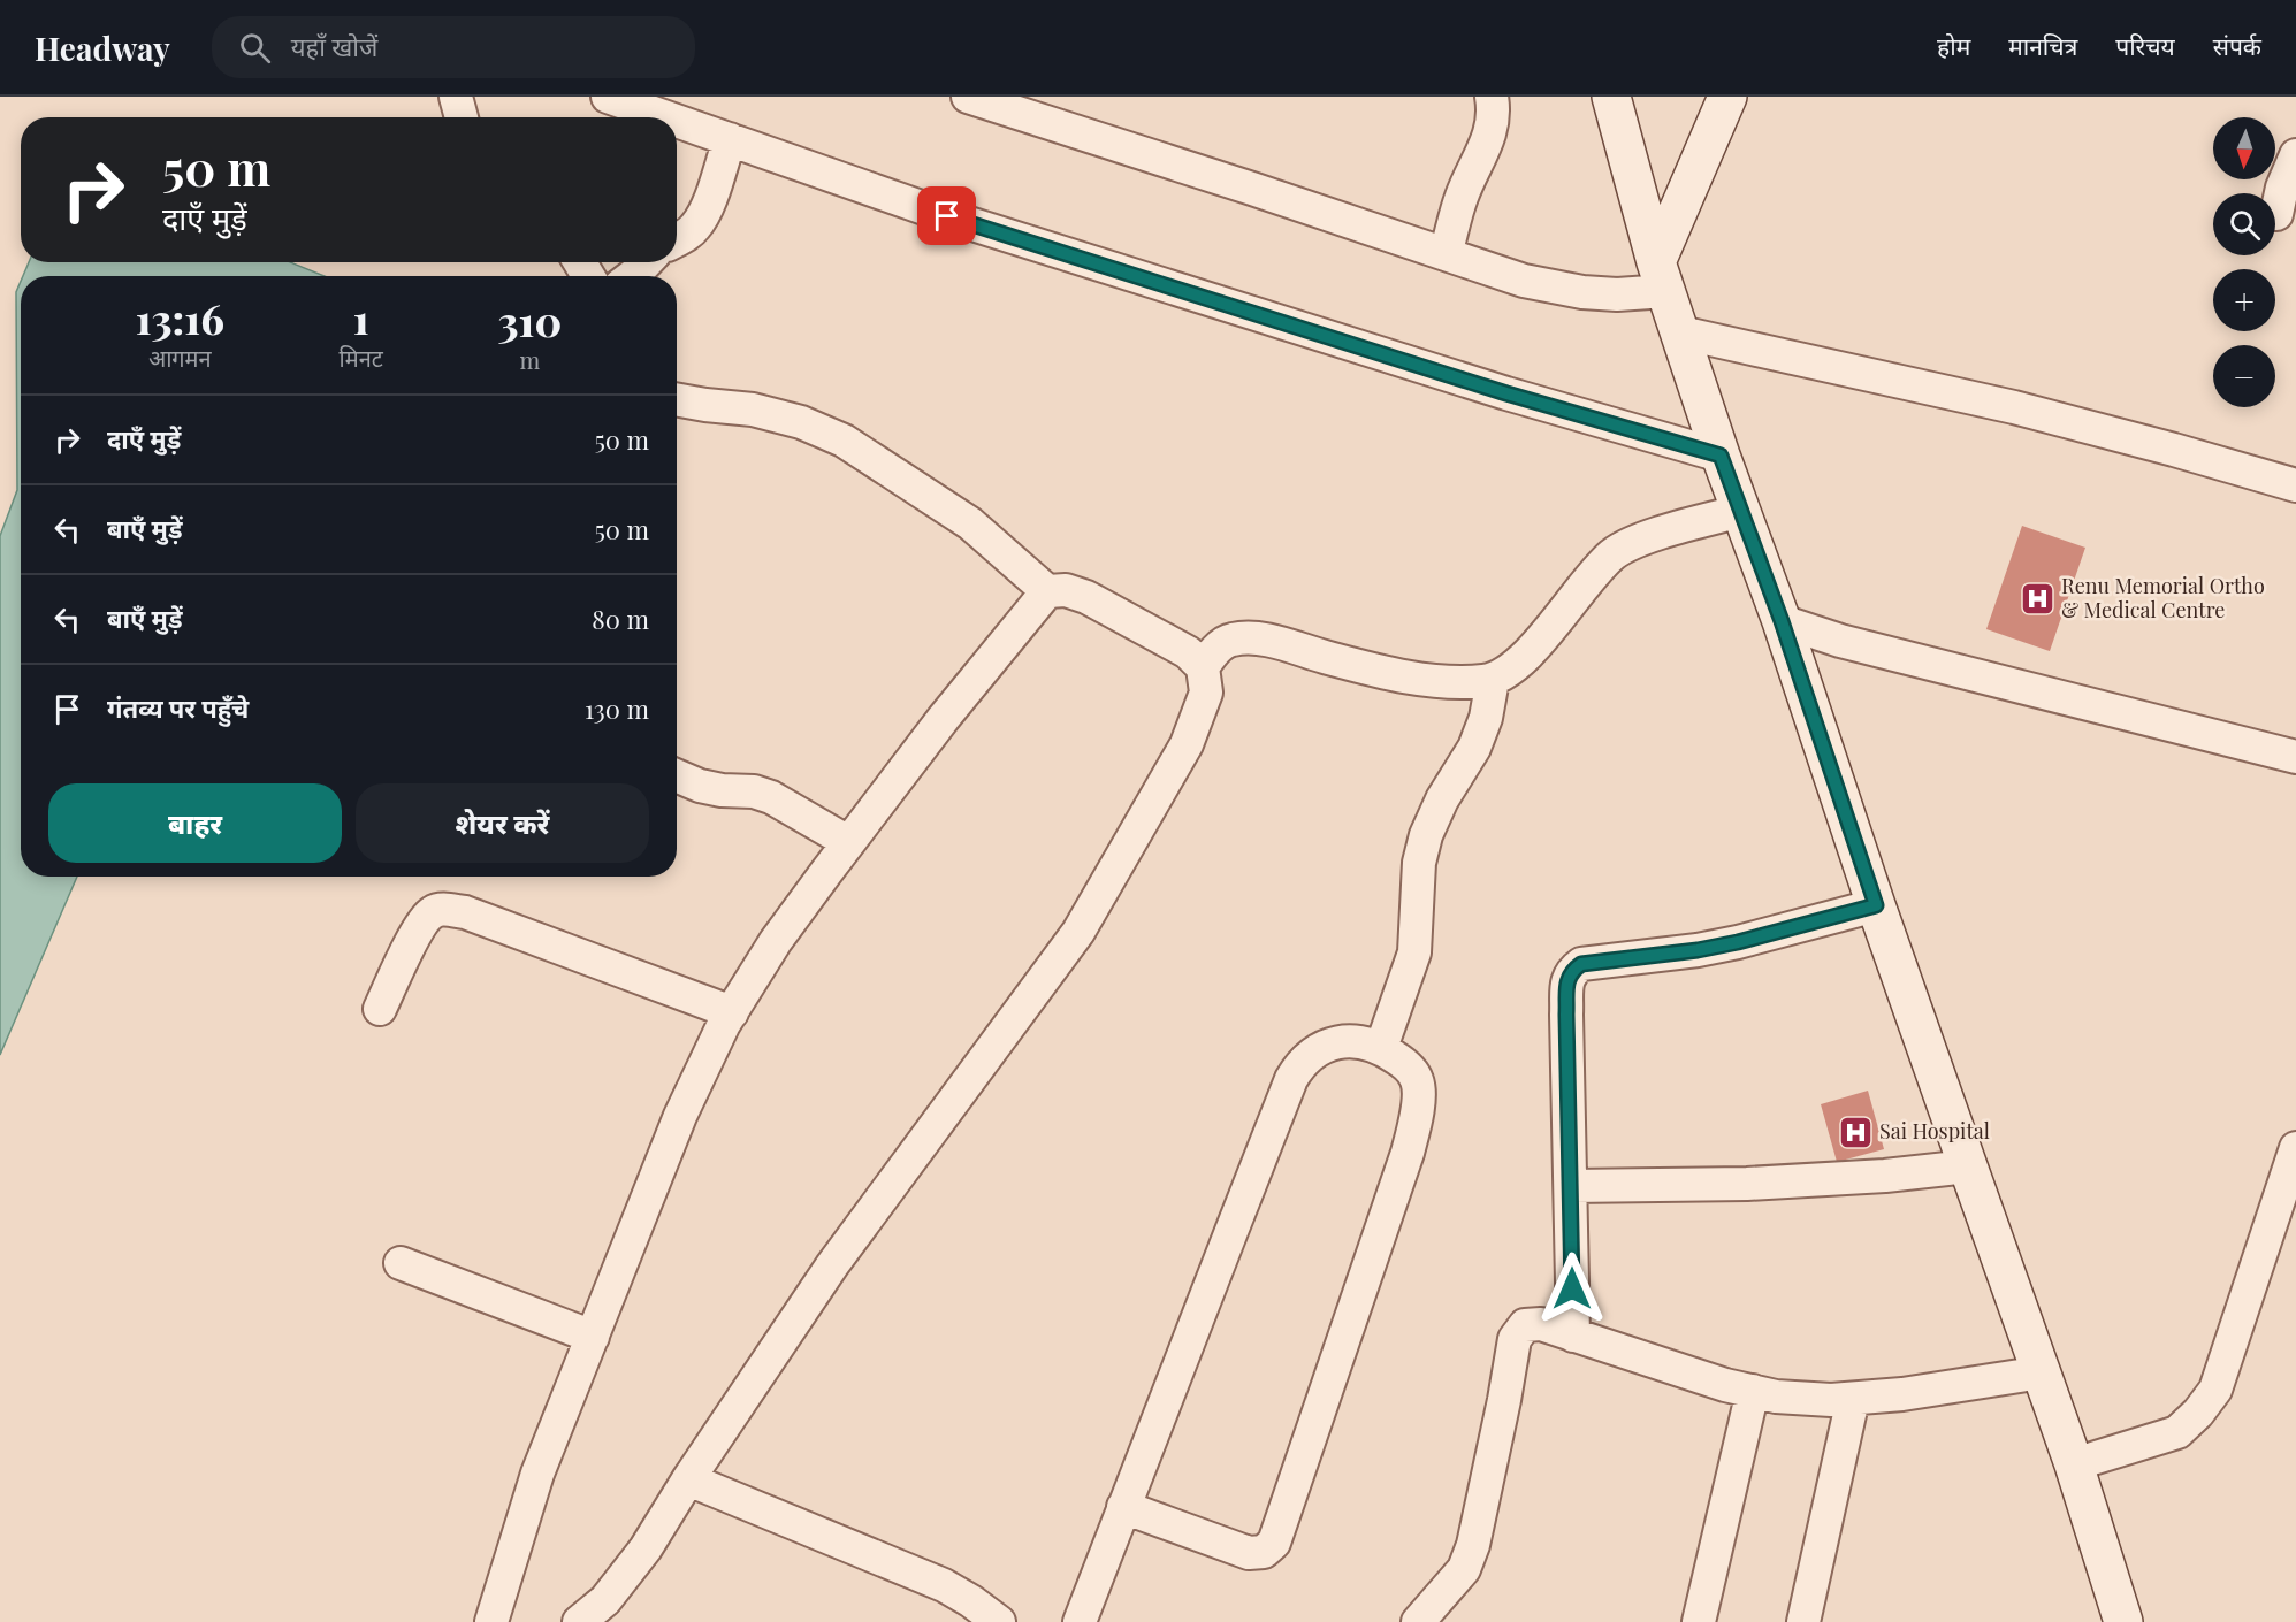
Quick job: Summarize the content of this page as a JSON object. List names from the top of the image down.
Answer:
{
  "places": {
    "hospital": ["Renu Memorial Ortho & Medical Centre", "Sai Hospital"]
  },
  "north": "bottom",
  "page": {
    "header": "Headway",
    "search": "यहाँ खोजें",
    "nav": [
      "होम",
      "मानचित्र",
      "परिचय",
      "संपर्क"
    ],
    "map_buttons": ["+", "−"],
    "turn": ["50 m", "दाएँ मुड़ें"],
    "eta": [
      "13:16",
      "आगमन",
      "1",
      "मिनट",
      "310",
      "m"
    ],
    "list": [
      {
        "name": "दाएँ मुड़ें",
        "value": "50 m"
      },
      {
        "name": "बाएँ मुड़ें",
        "value": "50 m"
      },
      {
        "name": "बाएँ मुड़ें",
        "value": "80 m"
      },
      {
        "name": "गंतव्य पर पहुँचे",
        "value": "130 m"
      }
    ],
    "buttons": ["बाहर", "शेयर करें"]
  }
}
